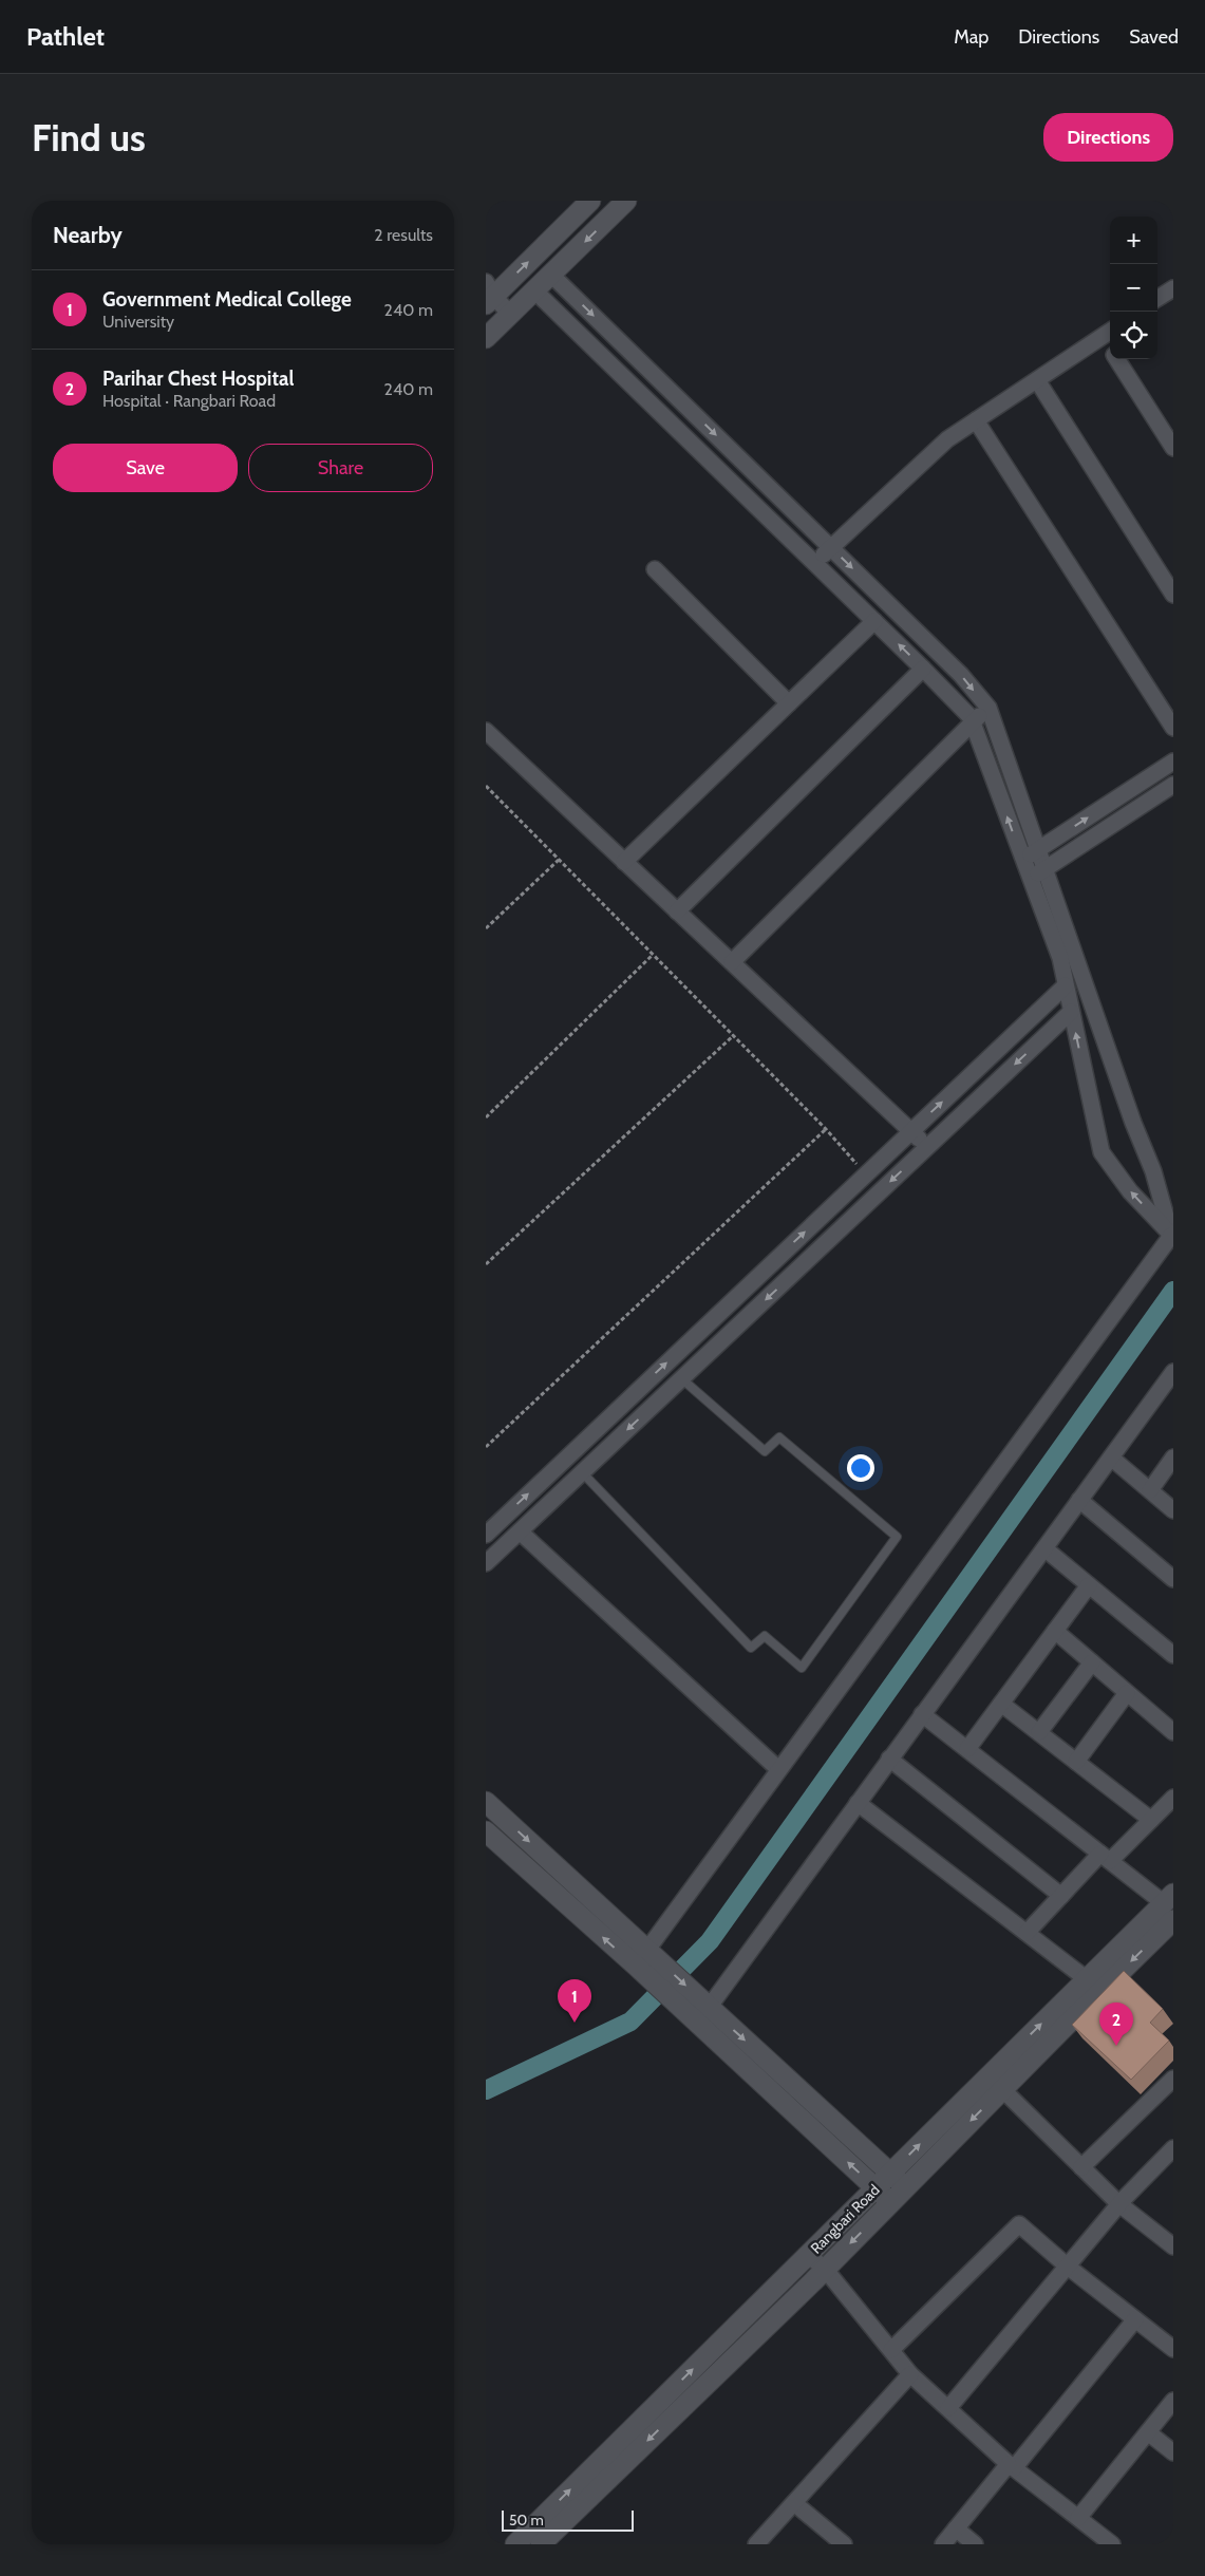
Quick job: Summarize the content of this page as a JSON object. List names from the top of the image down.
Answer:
{
  "streets": {
    "street": ["Rangbari Road"]
  },
  "scale_bar": "50 m",
  "page": {
    "header": "Pathlet",
    "nav": ["Map", "Directions", "Saved"],
    "buttons": [
      "Directions",
      ["Save", "Share"]
    ],
    "title": "Find us",
    "heading": ["Nearby", "2 results"],
    "map_buttons": ["+", "−"],
    "list": [
      {
        "mark": "1",
        "name": "Government Medical College",
        "note": "University",
        "value": "240 m"
      },
      {
        "mark": "2",
        "name": "Parihar Chest Hospital",
        "note": "Hospital · Rangbari Road",
        "value": "240 m"
      }
    ],
    "pins": ["1", "2"],
    "scale": "50 m"
  }
}
